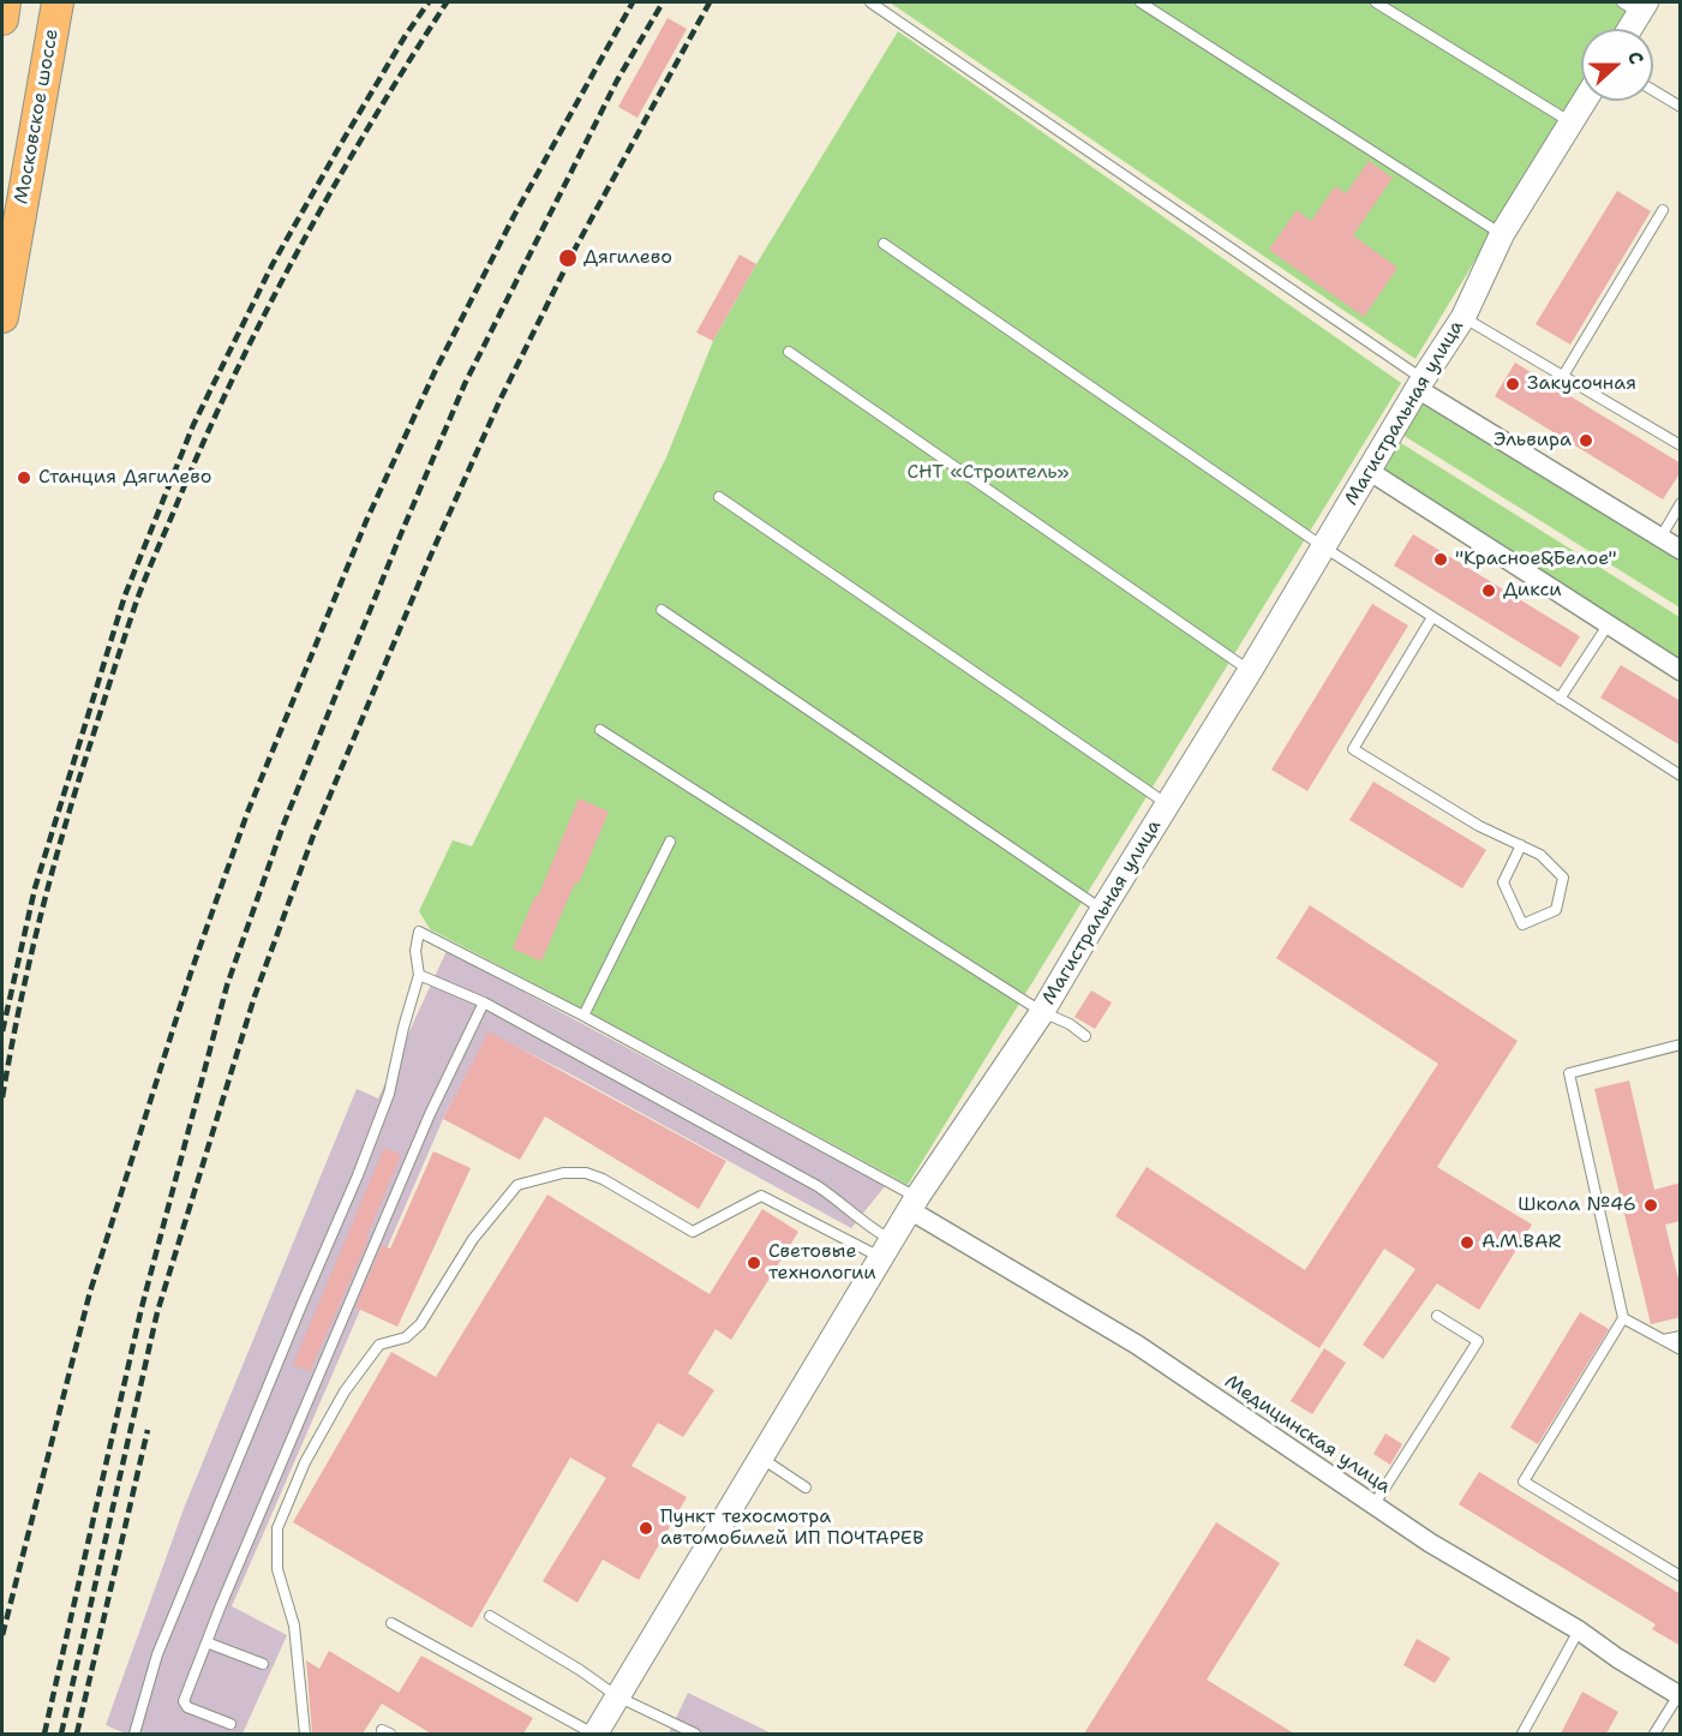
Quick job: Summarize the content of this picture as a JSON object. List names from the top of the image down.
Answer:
{
  "streets": {
    "highway": ["Московское шоссе"],
    "street": ["Магистральная улица", "Медицинская улица"]
  },
  "crossings": [
    ["Магистральная улица", "Медицинская улица"]
  ],
  "parks": ["СНТ «Строитель»"],
  "places": [
    "Дягилево",
    "Закусочная",
    "Эльвира",
    "Станция Дягилево",
    "\"Красное&Белое\"",
    "Дикси",
    "Школа №46",
    "А.М.BAR",
    "Световые технологии",
    "Пункт техосмотра автомобилей ИП ПОЧТАРЕВ"
  ],
  "north": "right"
}
